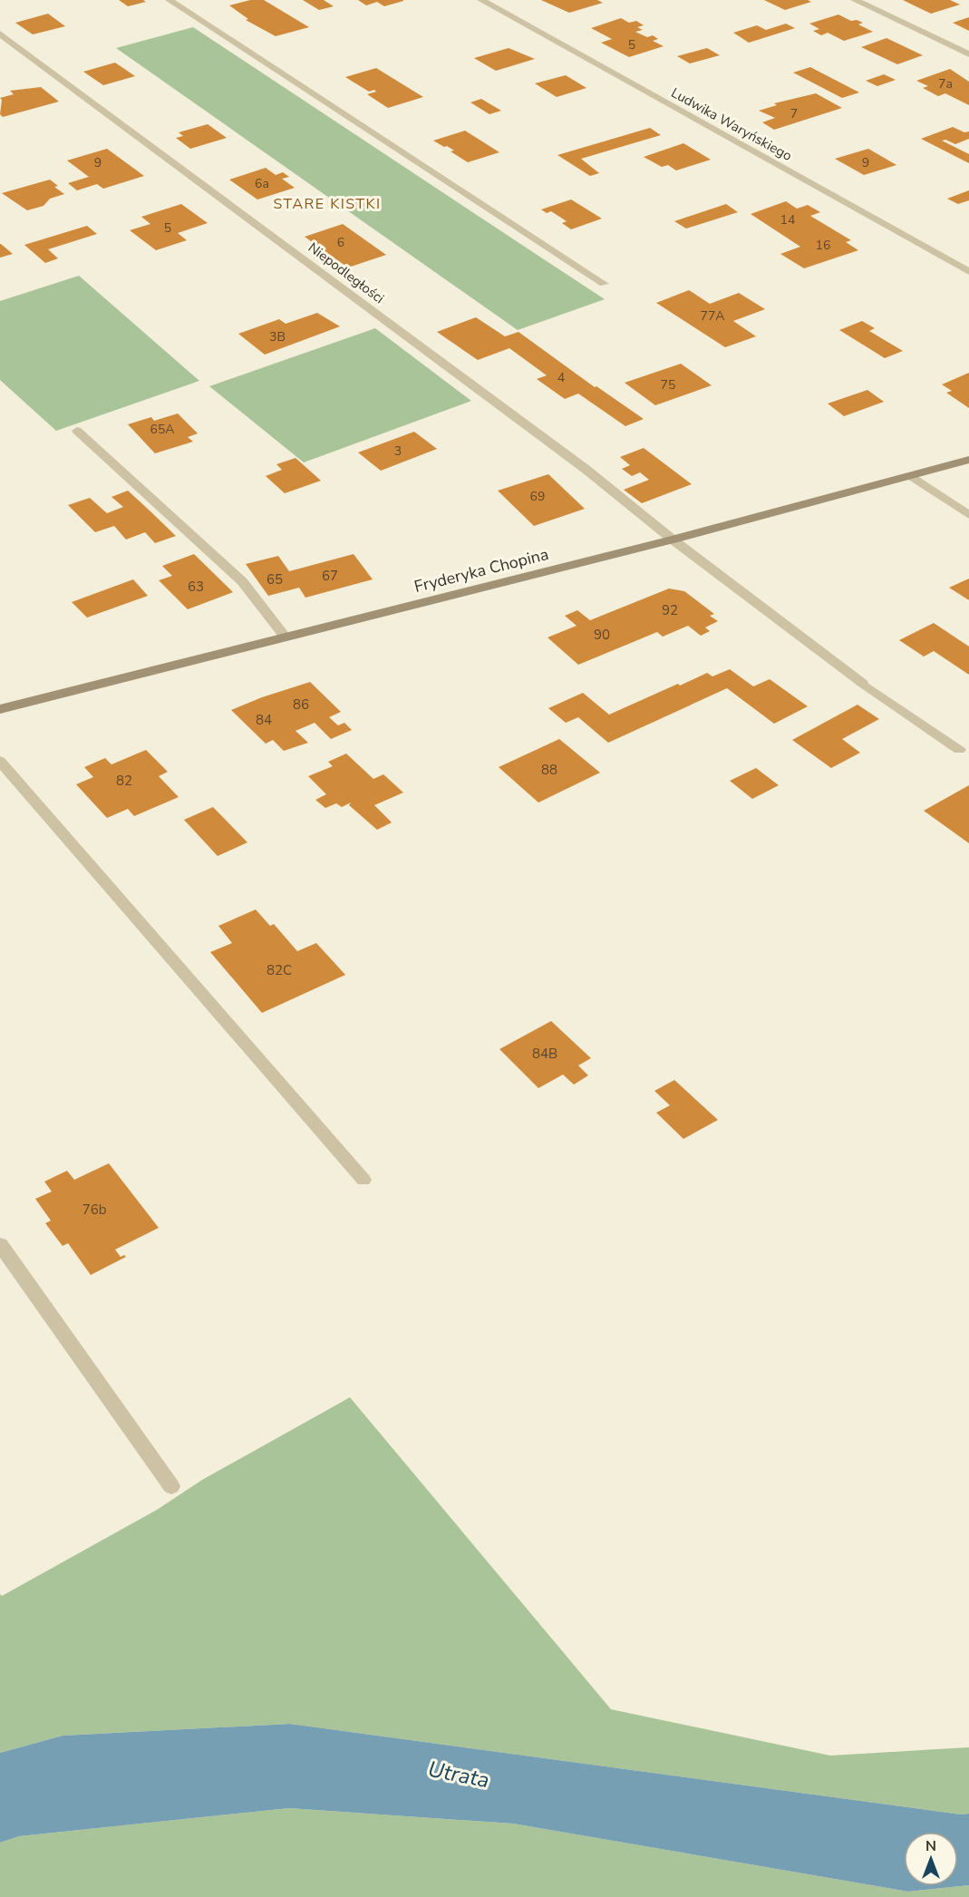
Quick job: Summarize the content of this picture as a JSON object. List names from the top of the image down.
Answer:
{
  "streets": {
    "main road": ["Fryderyka Chopina"],
    "street": ["Ludwika Waryńskiego", "Niepodległości"]
  },
  "crossings": [
    ["Niepodległości", "Fryderyka Chopina"]
  ],
  "districts": ["STARE KISTKI"],
  "water": ["Utrata"],
  "house_numbers": [
    "5",
    "7a",
    "7",
    "9",
    "9",
    "6a",
    "14",
    "5",
    "6",
    "16",
    "77A",
    "3B",
    "4",
    "75",
    "65A",
    "3",
    "69",
    "67",
    "65",
    "63",
    "92",
    "90",
    "86",
    "84",
    "88",
    "82",
    "82C",
    "84B",
    "76b"
  ],
  "north": "top"
}
